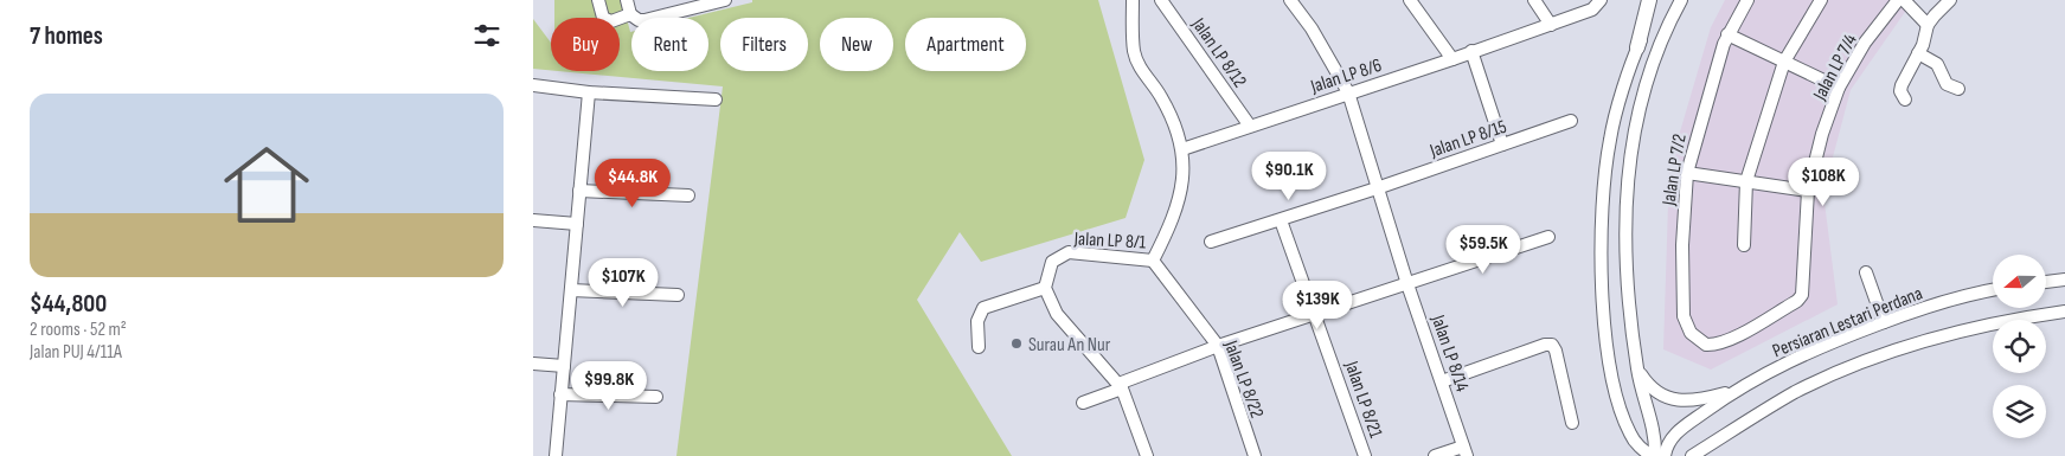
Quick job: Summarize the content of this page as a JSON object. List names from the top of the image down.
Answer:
{
  "streets": {
    "street": [
      "Jalan LP 8/12",
      "Jalan LP 7/4",
      "Jalan LP 8/6",
      "Jalan LP 8/15",
      "Jalan LP 7/2",
      "Jalan LP 8/1",
      "Persiaran Lestari Perdana",
      "Jalan LP 8/14",
      "Jalan LP 8/22",
      "Jalan LP 8/21"
    ]
  },
  "crossings": [
    ["Jalan LP 8/12", "Jalan LP 8/6"],
    ["Jalan LP 7/4", "Jalan LP 7/2"],
    ["Jalan LP 8/6", "Jalan LP 8/1"],
    ["Jalan LP 8/6", "Jalan LP 8/14"],
    ["Jalan LP 8/15", "Jalan LP 8/14"],
    ["Jalan LP 8/15", "Jalan LP 8/21"],
    ["Jalan LP 8/1", "Jalan LP 8/22"]
  ],
  "places": ["Surau An Nur"],
  "north": "left",
  "page": {
    "heading": "7 homes",
    "chip": [
      "Buy",
      "Rent",
      "Filters",
      "New",
      "Apartment"
    ],
    "list": [
      {
        "name": "$44,800",
        "note": "2 rooms · 52 m² · Jalan PUJ 4/11A"
      }
    ],
    "price": [
      "$90.1K",
      "$108K",
      "$44.8K",
      "$59.5K",
      "$107K",
      "$139K",
      "$99.8K"
    ]
  }
}
